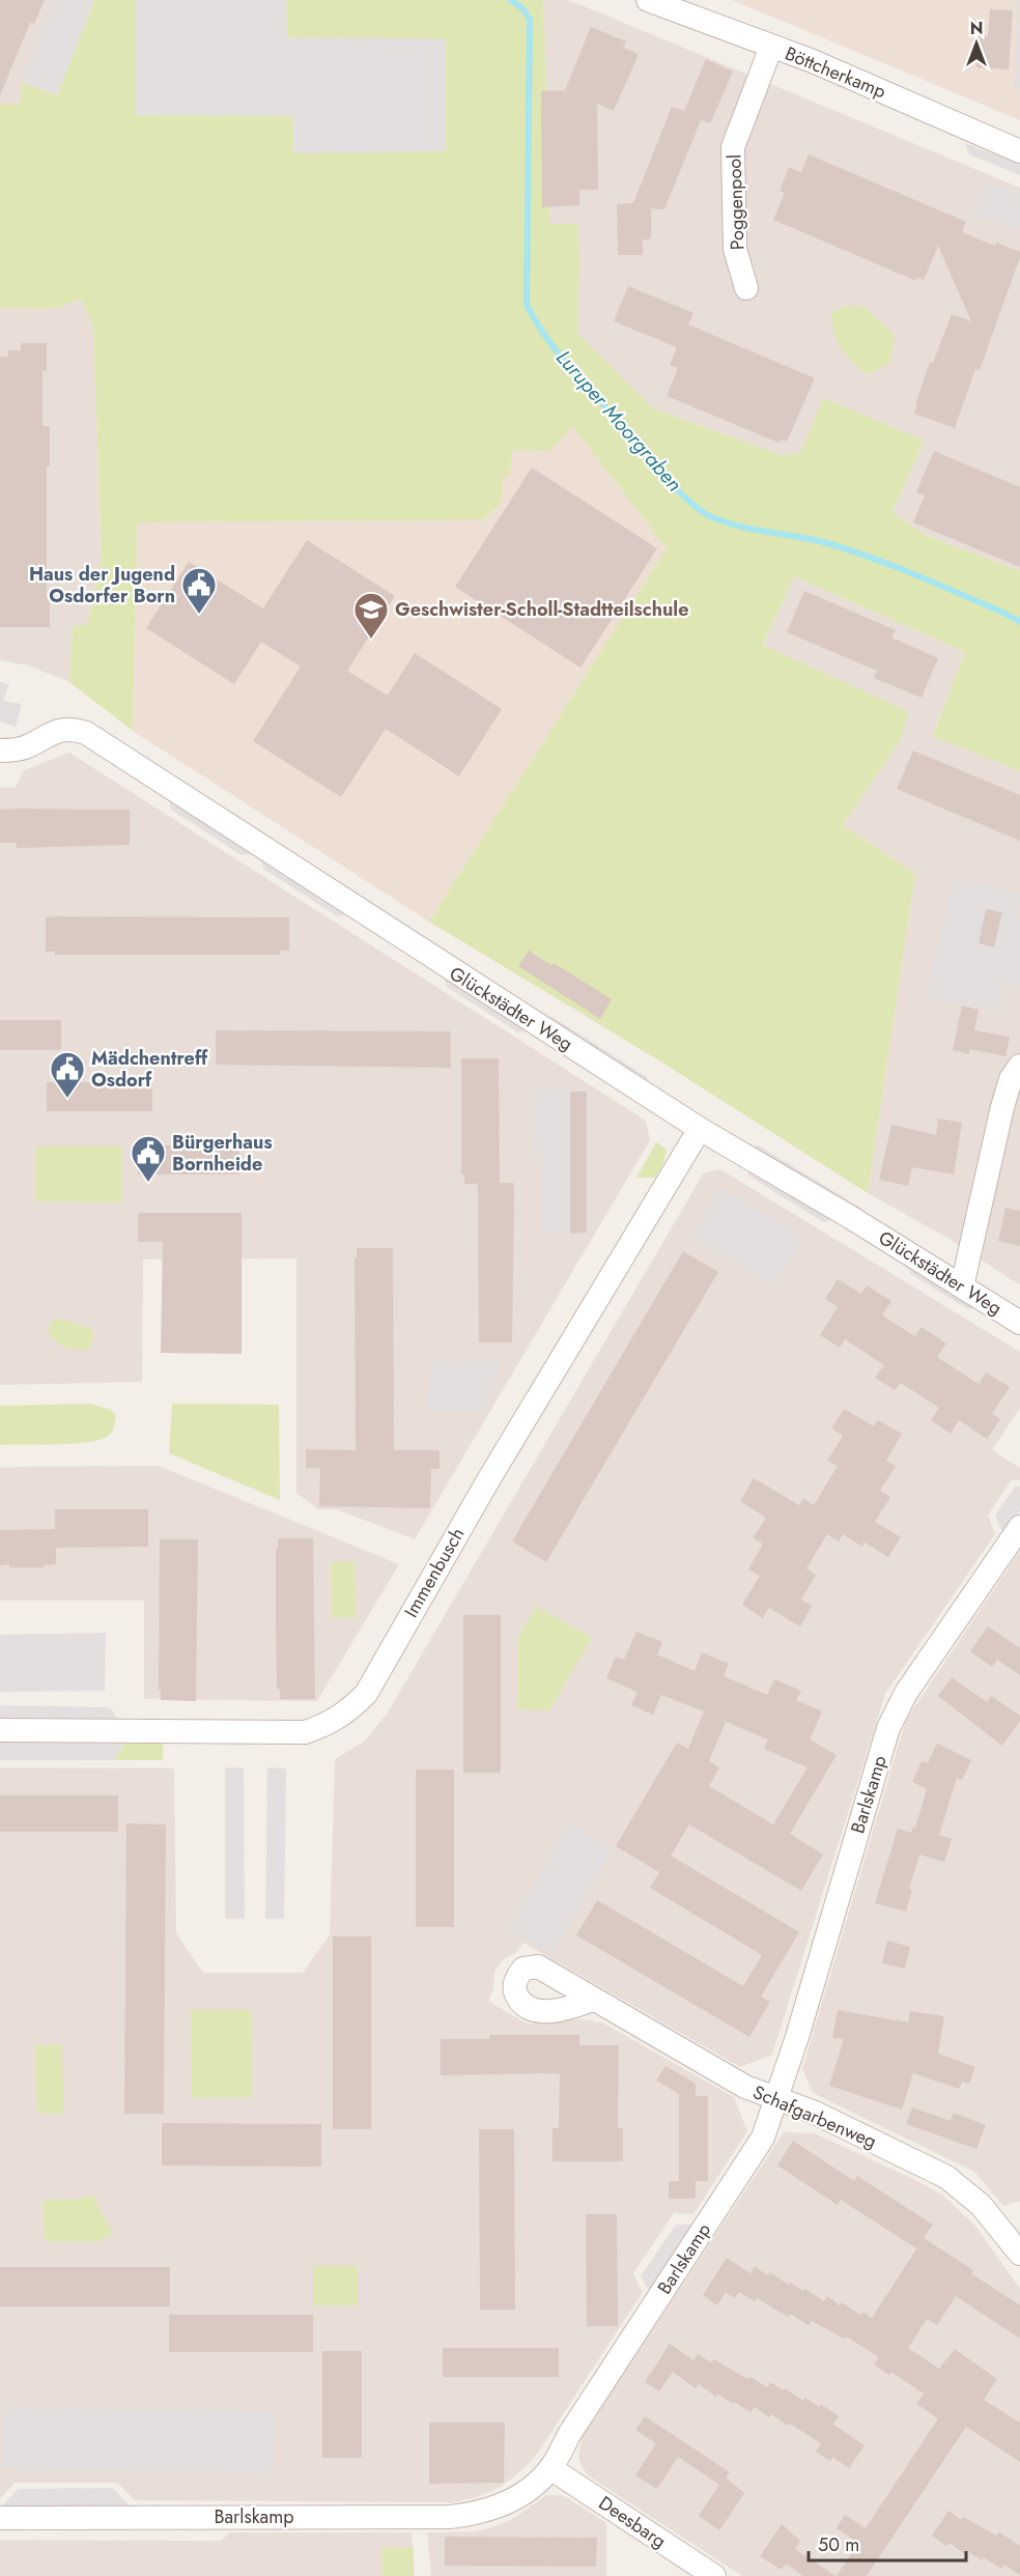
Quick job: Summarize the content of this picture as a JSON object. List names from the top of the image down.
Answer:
{
  "streets": {
    "street": [
      "Böttcherkamp",
      "Poggenpool",
      "Glückstädter Weg",
      "Immenbusch",
      "Barlskamp",
      "Schafgarbenweg",
      "Deesbarg"
    ]
  },
  "crossings": [
    ["Böttcherkamp", "Poggenpool"],
    ["Glückstädter Weg", "Immenbusch"],
    ["Barlskamp", "Schafgarbenweg"],
    ["Barlskamp", "Deesbarg"]
  ],
  "water": ["Luruper Moorgraben"],
  "places": {
    "public building": ["Haus der Jugend Osdorfer Born", "Mädchentreff Osdorf", "Bürgerhaus Bornheide"],
    "school or university": ["Geschwister-Scholl-Stadtteilschule"]
  },
  "scale_bar": "50 m",
  "north": "top"
}
